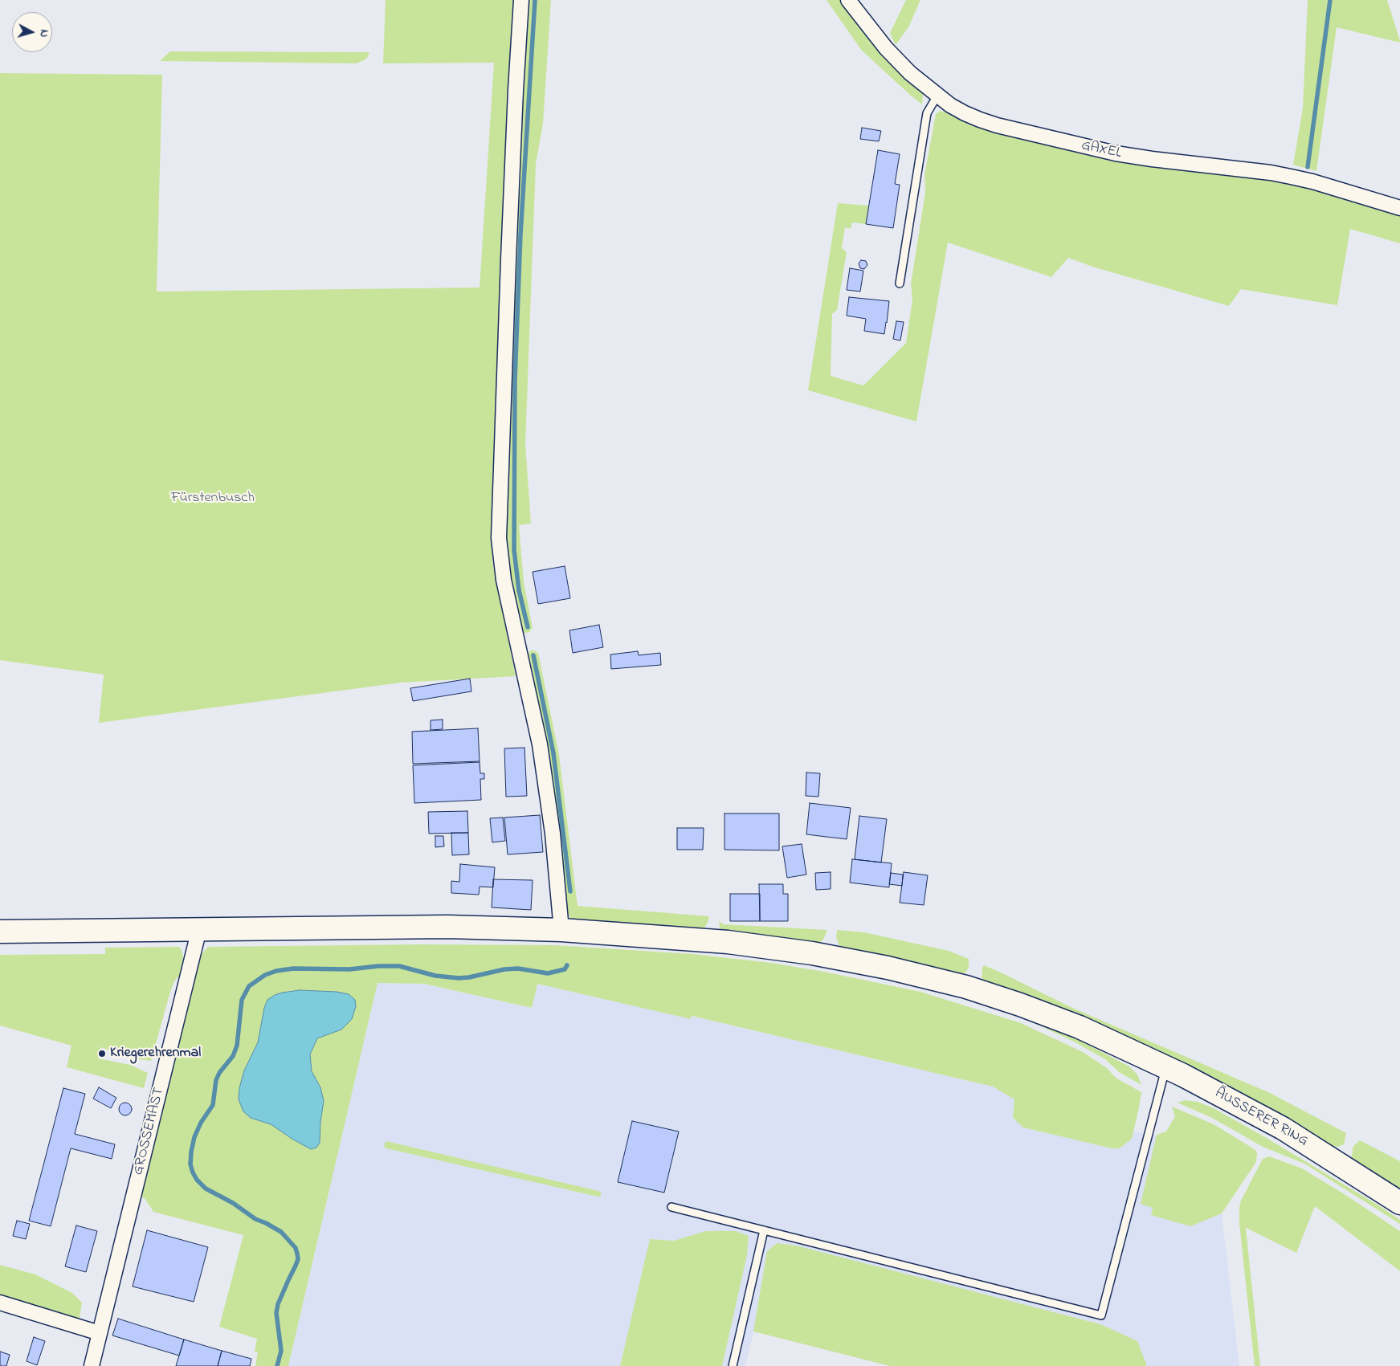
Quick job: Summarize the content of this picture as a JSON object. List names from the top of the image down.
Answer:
{
  "streets": {
    "main road": ["ÄUSSERER RING"],
    "street": ["GAXEL", "GROSSEMAST"]
  },
  "crossings": [
    ["ÄUSSERER RING", "GROSSEMAST"]
  ],
  "parks": ["Fürstenbusch"],
  "places": ["Kriegerehrenmal"],
  "north": "right"
}
